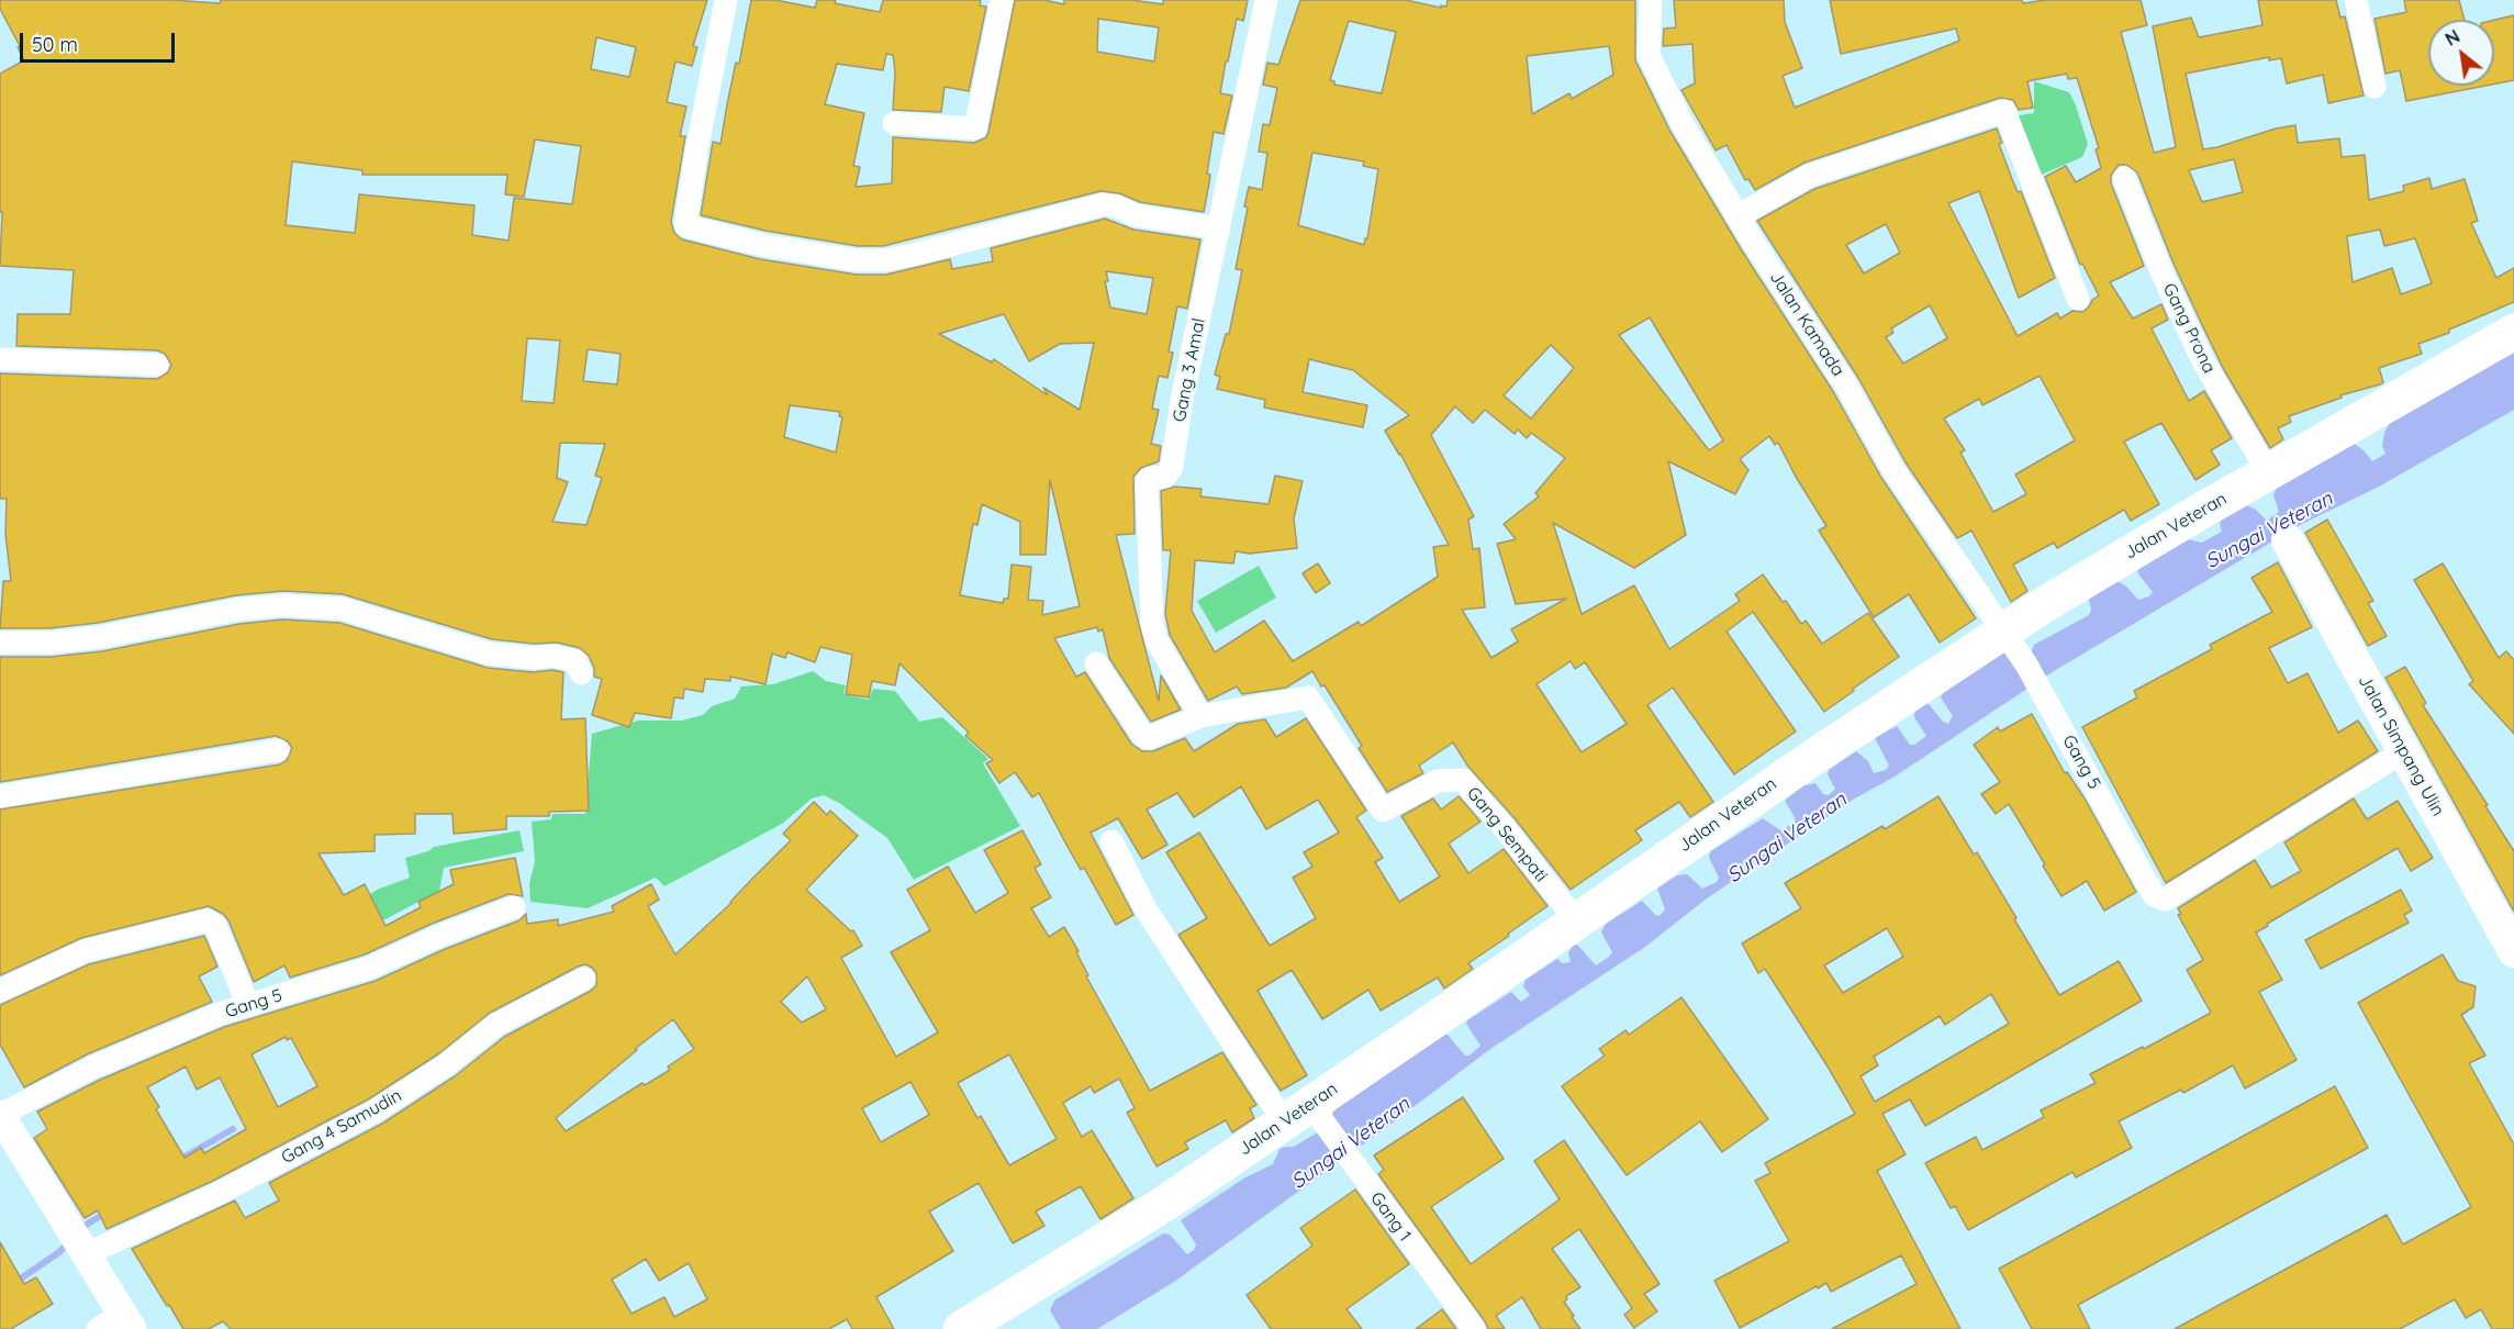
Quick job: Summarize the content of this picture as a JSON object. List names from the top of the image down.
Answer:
{
  "streets": {
    "main road": ["Jalan Veteran", "Jalan Simpang Ulin"],
    "street": [
      "Jalan Kamada",
      "Gang Prona",
      "Gang 3 Amal",
      "Gang 5",
      "Gang Sempati",
      "Gang 4 Samudin",
      "Gang 1"
    ]
  },
  "crossings": [
    ["Jalan Kamada", "Jalan Veteran"],
    ["Jalan Kamada", "Gang 5"],
    ["Gang Prona", "Jalan Veteran"],
    ["Gang 3 Amal", "Gang Sempati"],
    ["Jalan Veteran", "Gang 5"],
    ["Jalan Veteran", "Gang Sempati"],
    ["Jalan Veteran", "Gang 1"],
    ["Jalan Simpang Ulin", "Gang 5"]
  ],
  "water": ["Sungai Veteran"],
  "scale_bar": "50 m",
  "north": "top left"
}
